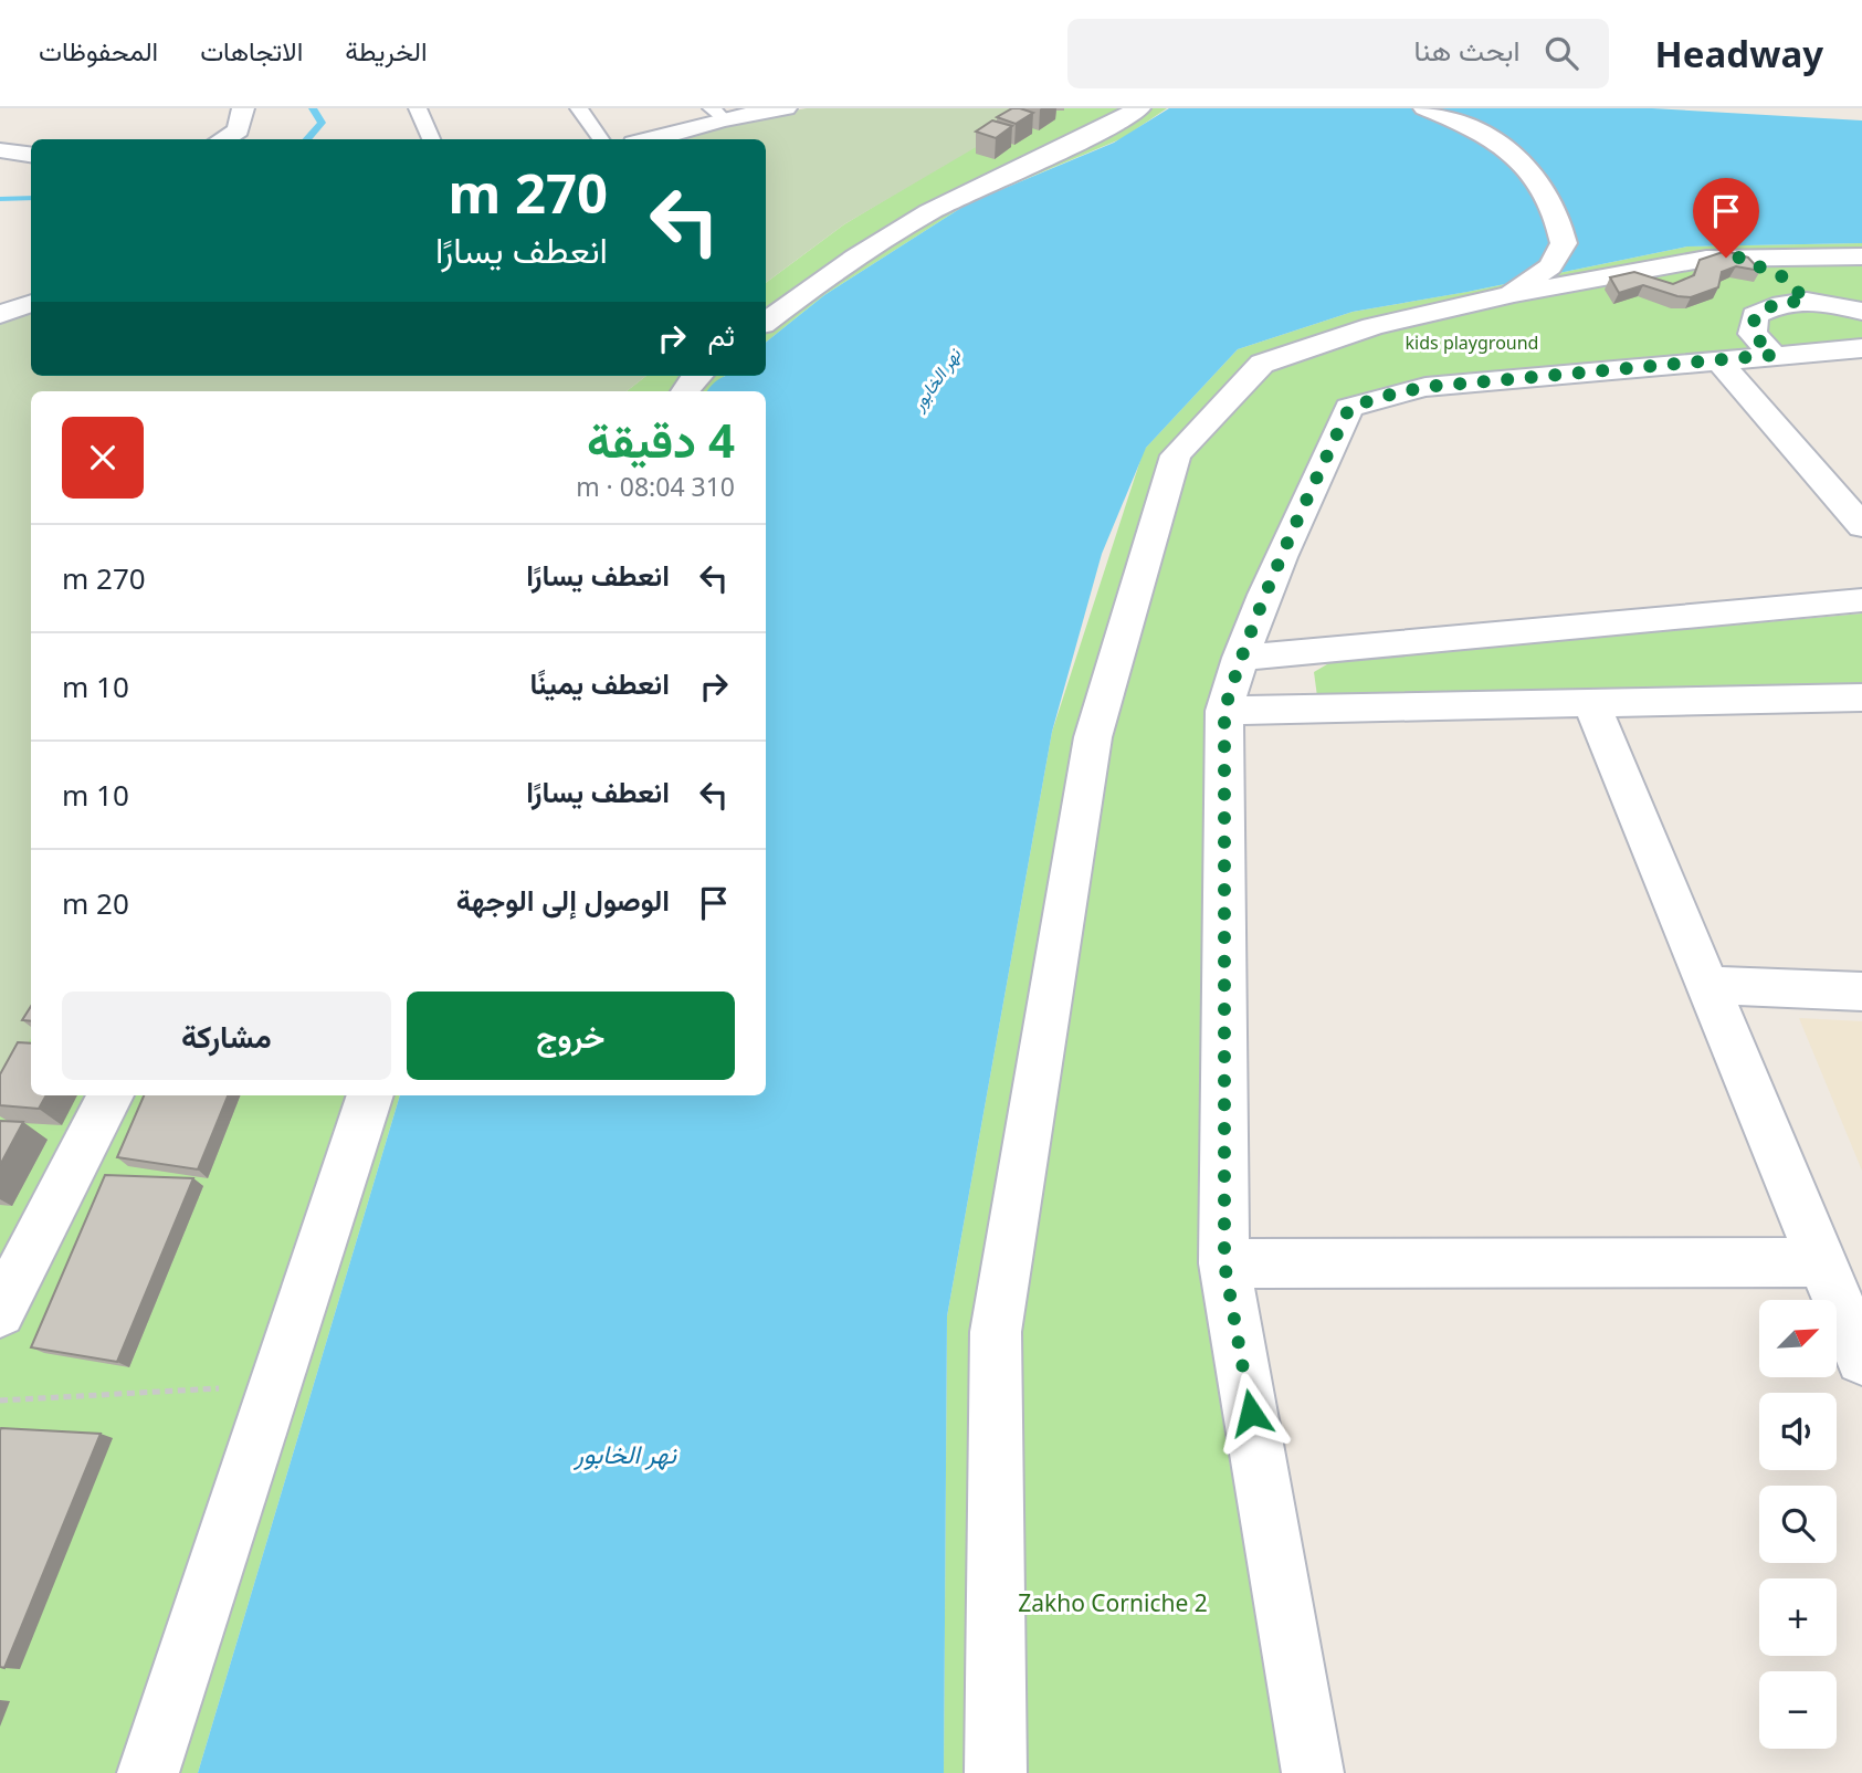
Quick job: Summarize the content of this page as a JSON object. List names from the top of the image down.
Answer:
{
  "water": ["نهر الخابور"],
  "parks": ["kids playground", "Zakho Corniche 2"],
  "north": "top right",
  "page": {
    "header": "Headway",
    "search": "ابحث هنا",
    "nav": ["الخريطة", "الاتجاهات", "المحفوظات"],
    "turn": ["270 m", "انعطف يسارًا"],
    "then": "ثم",
    "heading": ["4 دقيقة", "310 m · 08:04"],
    "list": [
      {
        "name": "انعطف يسارًا",
        "value": "270 m"
      },
      {
        "name": "انعطف يمينًا",
        "value": "10 m"
      },
      {
        "name": "انعطف يسارًا",
        "value": "10 m"
      },
      {
        "name": "الوصول إلى الوجهة",
        "value": "20 m"
      }
    ],
    "buttons": ["خروج", "مشاركة"],
    "map_buttons": ["+", "−"]
  }
}
